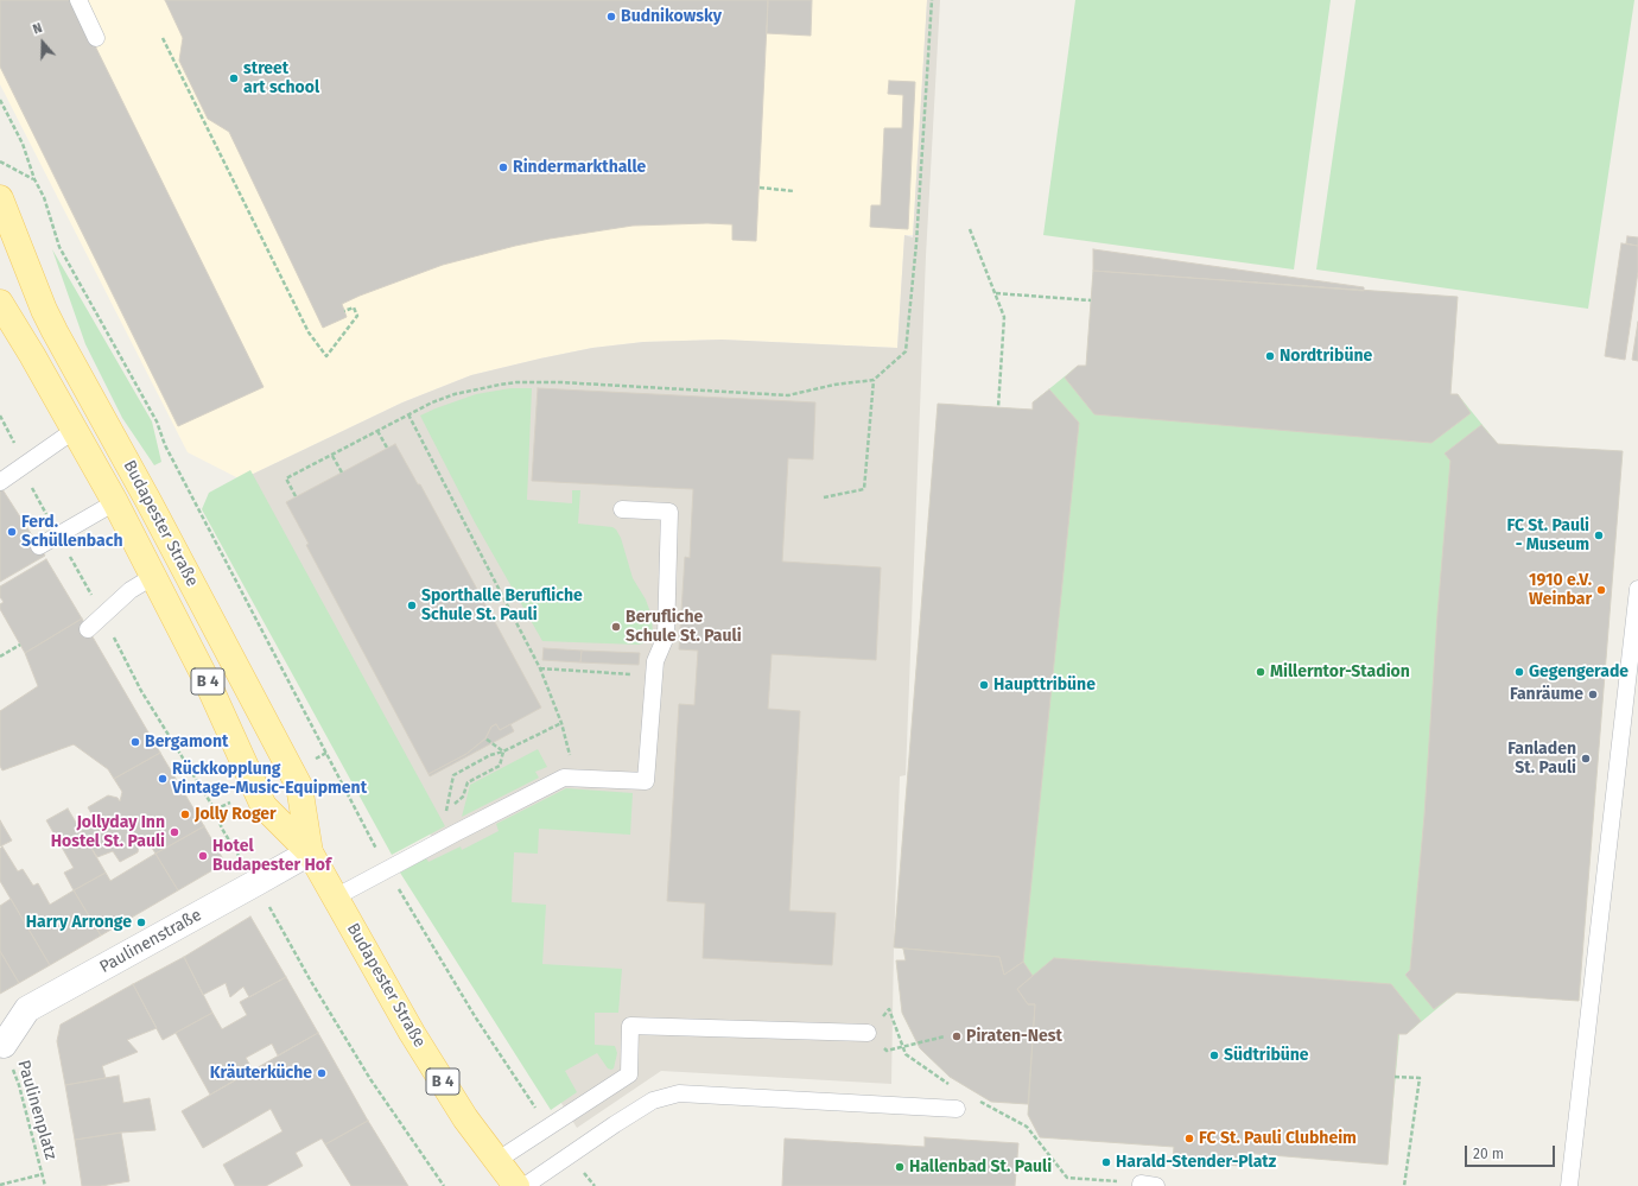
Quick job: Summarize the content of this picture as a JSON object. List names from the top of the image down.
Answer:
{
  "streets": {
    "main road": ["Budapester Straße", "B 4"],
    "street": ["Paulinenstraße"],
    "path": ["Paulinenplatz"]
  },
  "crossings": [
    ["Budapester Straße", "Paulinenstraße"],
    ["Paulinenstraße", "Paulinenplatz"]
  ],
  "places": [
    "Budnikowsky",
    "street art school",
    "Rindermarkthalle",
    "Nordtribüne",
    "Ferd. Schüllenbach",
    "FC St. Pauli - Museum",
    "1910 e.V. Weinbar",
    "Sporthalle Berufliche Schule St. Pauli",
    "Berufliche Schule St. Pauli",
    "Millerntor-Stadion",
    "Gegengerade",
    "Haupttribüne",
    "Fanräume",
    "Bergamont",
    "Fanladen St. Pauli",
    "Rückkopplung Vintage-Music-Equipment",
    "Jolly Roger",
    "Jollyday Inn Hostel St. Pauli",
    "Hotel Budapester Hof",
    "Harry Arronge",
    "Piraten-Nest",
    "Südtribüne",
    "Kräuterküche",
    "FC St. Pauli Clubheim",
    "Harald-Stender-Platz",
    "Hallenbad St. Pauli"
  ],
  "scale_bar": "20 m",
  "north": "top"
}
